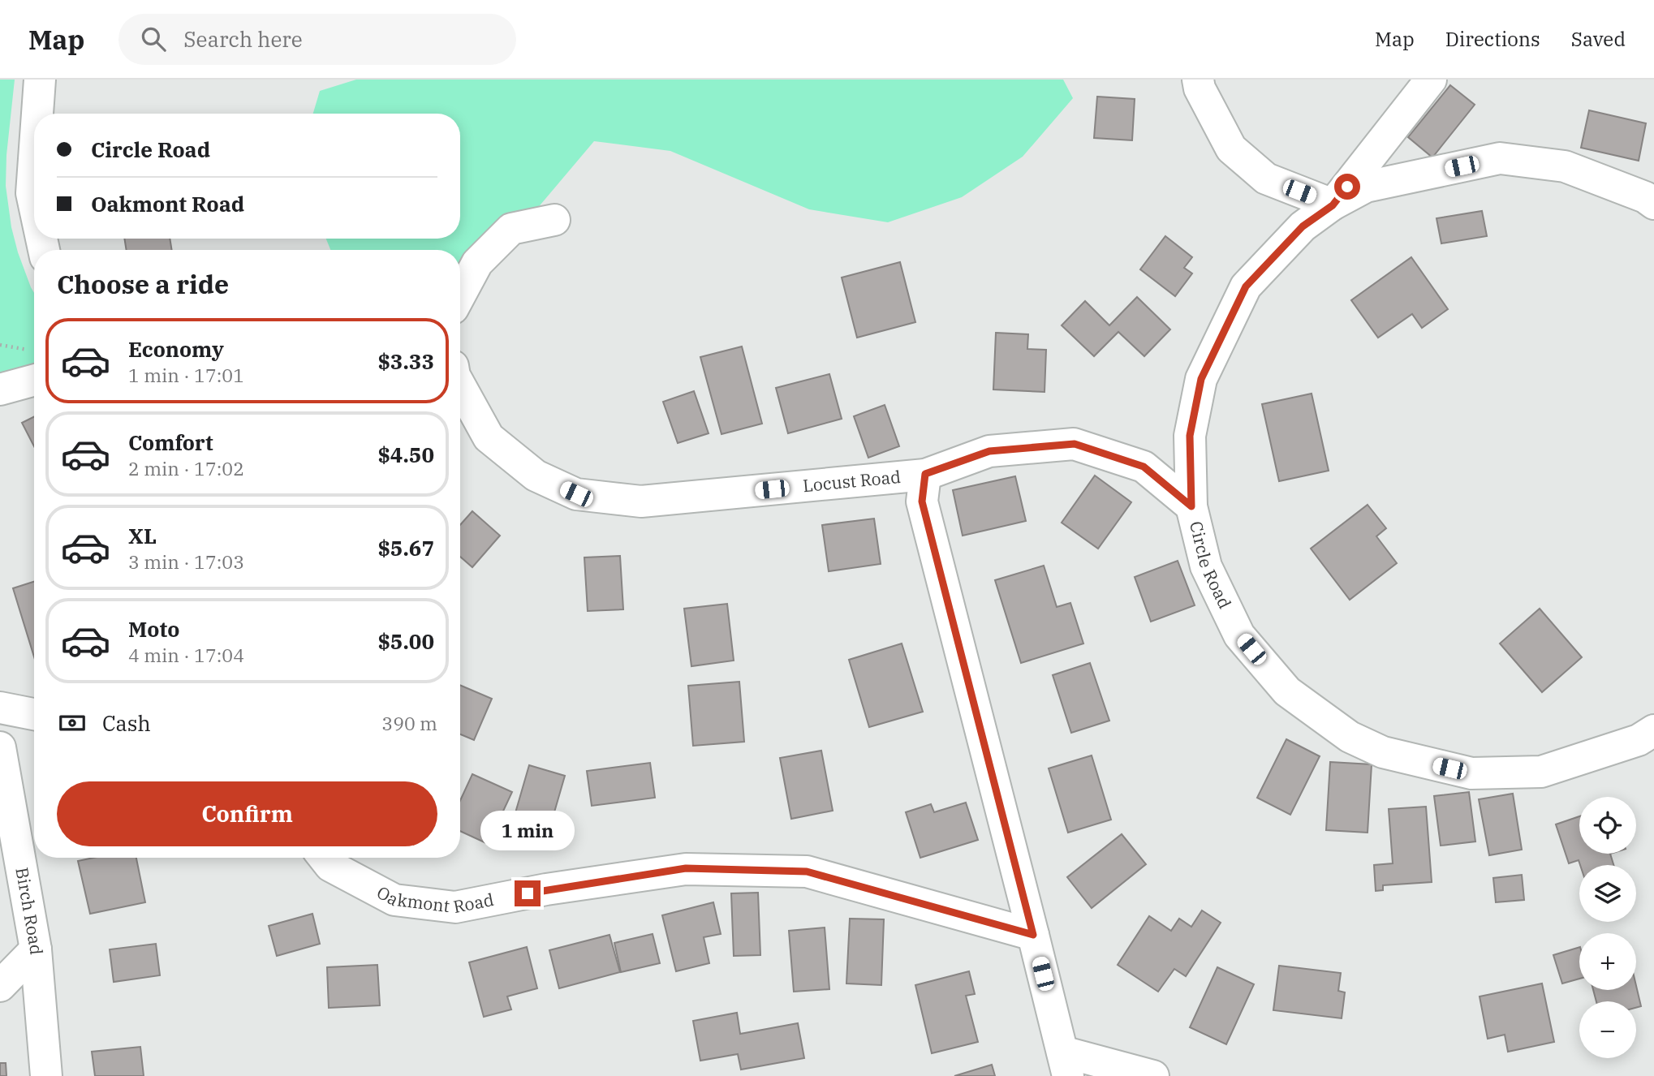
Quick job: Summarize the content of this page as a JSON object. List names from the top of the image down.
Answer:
{
  "streets": {
    "street": [
      "Locust Road",
      "Circle Road",
      "Oakmont Road",
      "Birch Road"
    ]
  },
  "crossings": [
    ["Locust Road", "Circle Road"]
  ],
  "page": {
    "header": "Map",
    "search": "Search here",
    "nav": ["Map", "Directions", "Saved"],
    "banner": ["Circle Road", "Oakmont Road"],
    "heading": "Choose a ride",
    "list": [
      {
        "name": "Economy",
        "note": "1 min · 17:01",
        "value": "$3.33"
      },
      {
        "name": "Comfort",
        "note": "2 min · 17:02",
        "value": "$4.50"
      },
      {
        "name": "XL",
        "note": "3 min · 17:03",
        "value": "$5.67"
      },
      {
        "name": "Moto",
        "note": "4 min · 17:04",
        "value": "$5.00"
      }
    ],
    "pay": ["Cash", "390 m"],
    "buttons": "Confirm",
    "map_buttons": ["+", "−"],
    "bubble": "1 min"
  }
}
